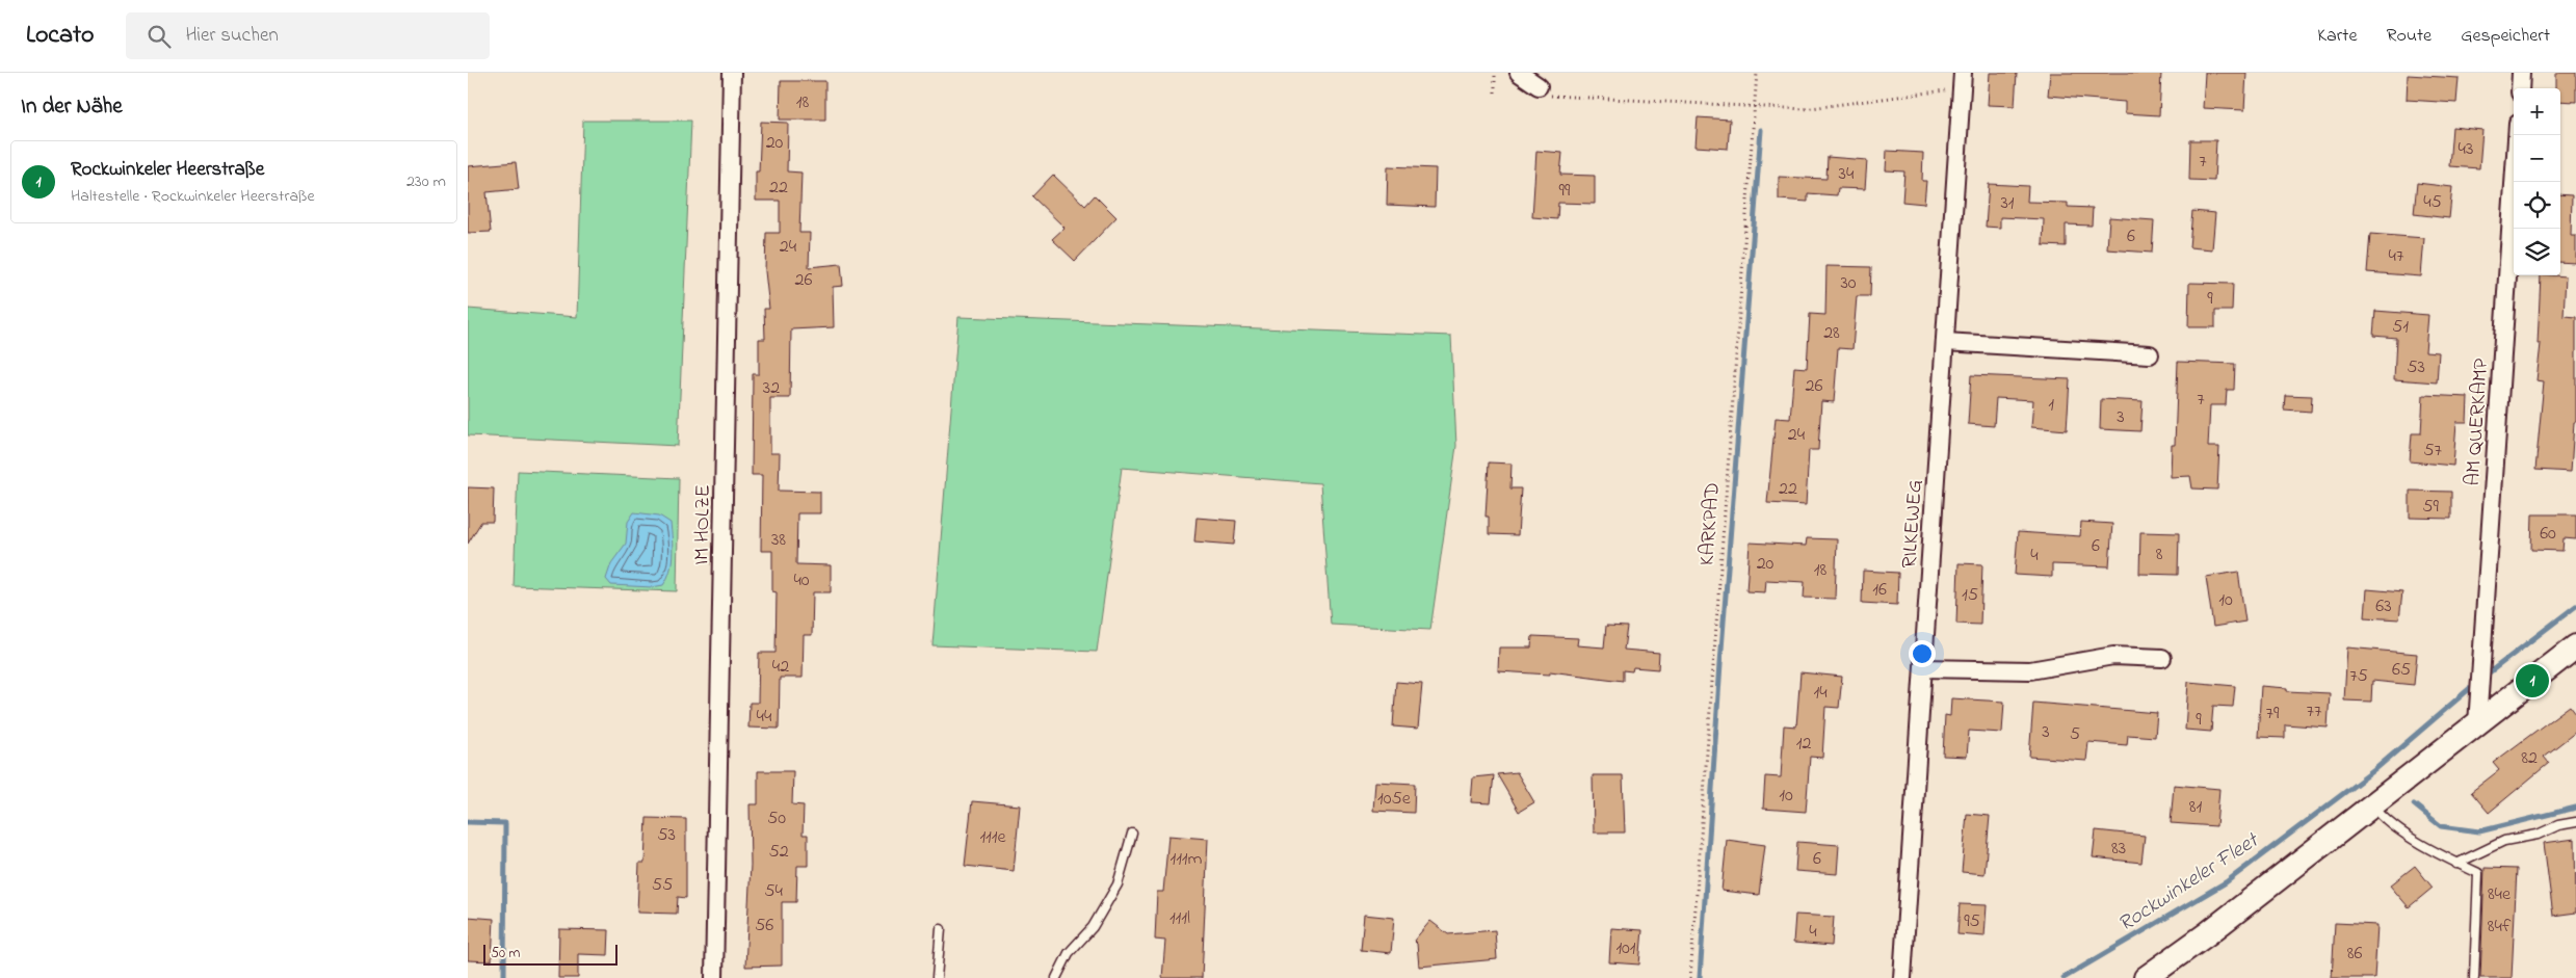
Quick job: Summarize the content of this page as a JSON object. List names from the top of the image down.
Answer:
{
  "streets": {
    "street": ["AM QUERKAMP", "RILKEWEG", "IM HOLZE"],
    "path": ["KARKPAD"]
  },
  "water": ["Rockwinkeler Fleet"],
  "house_numbers": [
    "18",
    "20",
    "43",
    "7",
    "34",
    "22",
    "99",
    "45",
    "31",
    "6",
    "24",
    "47",
    "26",
    "30",
    "9",
    "51",
    "28",
    "53",
    "26",
    "32",
    "7",
    "1",
    "3",
    "24",
    "57",
    "22",
    "59",
    "60",
    "38",
    "6",
    "8",
    "4",
    "20",
    "18",
    "40",
    "16",
    "15",
    "10",
    "63",
    "42",
    "65",
    "75",
    "14",
    "77",
    "79",
    "44",
    "9",
    "3",
    "5",
    "12",
    "82",
    "10",
    "105e",
    "81",
    "50",
    "53",
    "111e",
    "83",
    "52",
    "111m",
    "6",
    "55",
    "54",
    "84e",
    "111l",
    "95",
    "56",
    "84f",
    "4",
    "101",
    "86"
  ],
  "scale_bar": "50 m",
  "page": {
    "header": "Locato",
    "search": "Hier suchen",
    "nav": ["Karte", "Route", "Gespeichert"],
    "heading": "In der Nähe",
    "map_buttons": ["+", "−"],
    "list": [
      {
        "mark": "1",
        "name": "Rockwinkeler Heerstraße",
        "note": "Haltestelle · Rockwinkeler Heerstraße",
        "value": "230 m"
      }
    ],
    "pins": "1",
    "scale": "50 m"
  }
}
